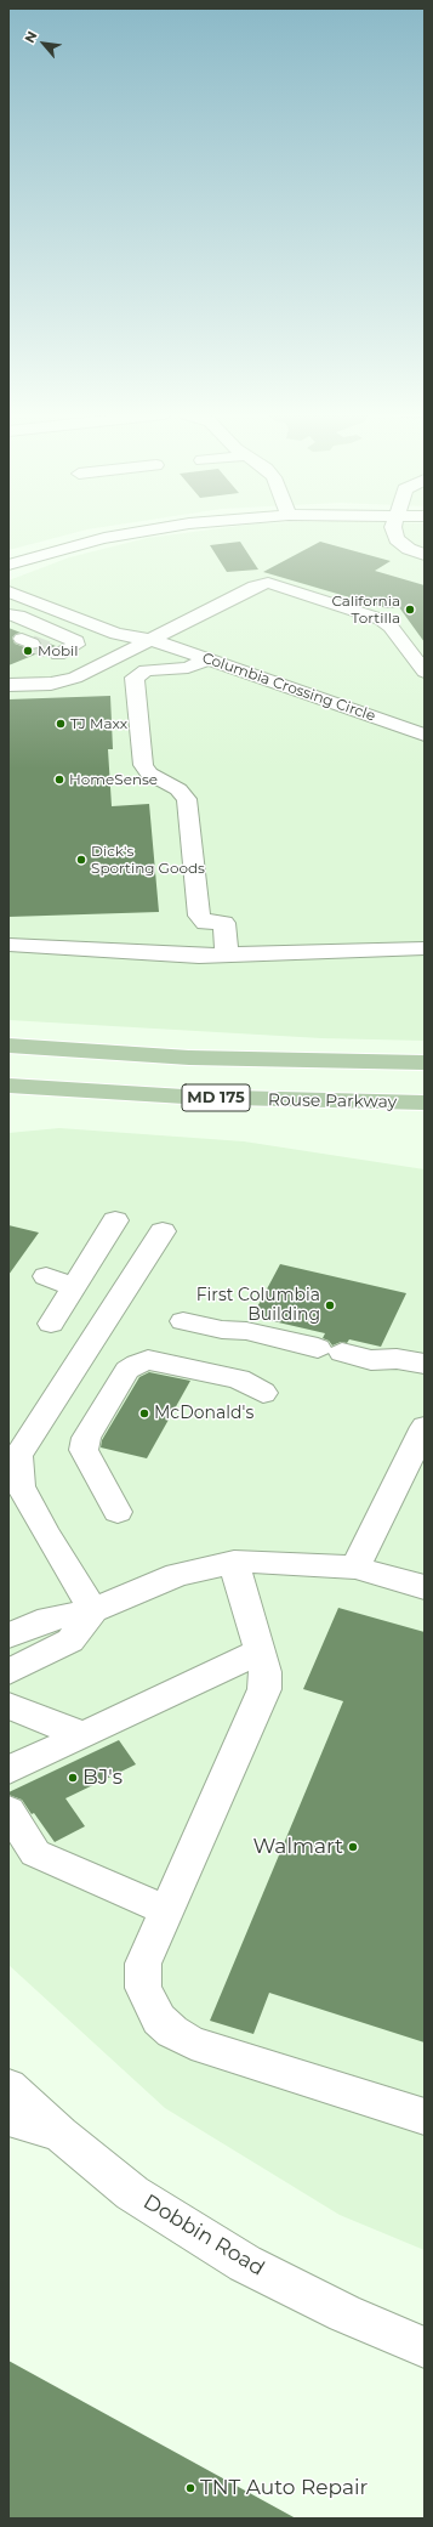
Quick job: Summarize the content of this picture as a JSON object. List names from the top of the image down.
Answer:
{
  "streets": {
    "main road": ["MD 175", "Rouse Parkway"],
    "street": ["Columbia Crossing Circle", "Dobbin Road"]
  },
  "places": [
    "California Tortilla",
    "Mobil",
    "TJ Maxx",
    "HomeSense",
    "Dick's Sporting Goods",
    "First Columbia Building",
    "McDonald's",
    "BJ's",
    "Walmart",
    "TNT Auto Repair"
  ],
  "north": "top left"
}
